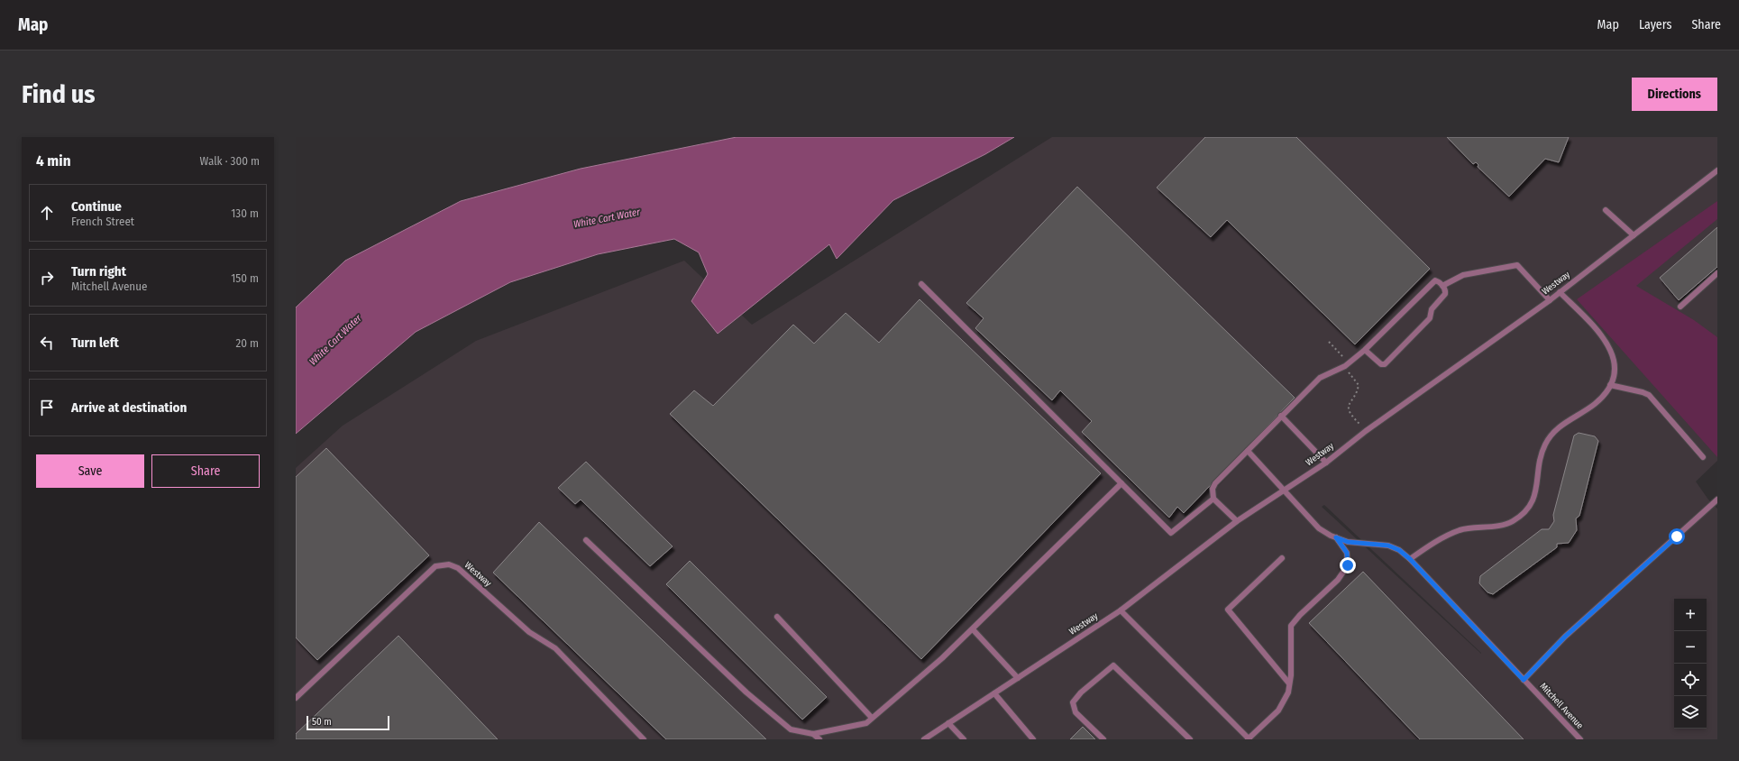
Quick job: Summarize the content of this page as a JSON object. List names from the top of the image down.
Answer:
{
  "streets": {
    "lane": ["Westway", "Mitchell Avenue"]
  },
  "crossings": [
    ["Westway", "Mitchell Avenue"]
  ],
  "water": ["White Cart Water"],
  "scale_bar": "50 m",
  "page": {
    "header": "Map",
    "nav": ["Map", "Layers", "Share"],
    "buttons": [
      "Directions",
      ["Save", "Share"]
    ],
    "title": "Find us",
    "heading": ["4 min", "Walk · 300 m"],
    "list": [
      ["Continue", "French Street", "130 m"],
      ["Turn right", "Mitchell Avenue", "150 m"],
      ["Turn left", "20 m"],
      "Arrive at destination"
    ],
    "map_buttons": ["+", "−"],
    "scale": "50 m"
  }
}
